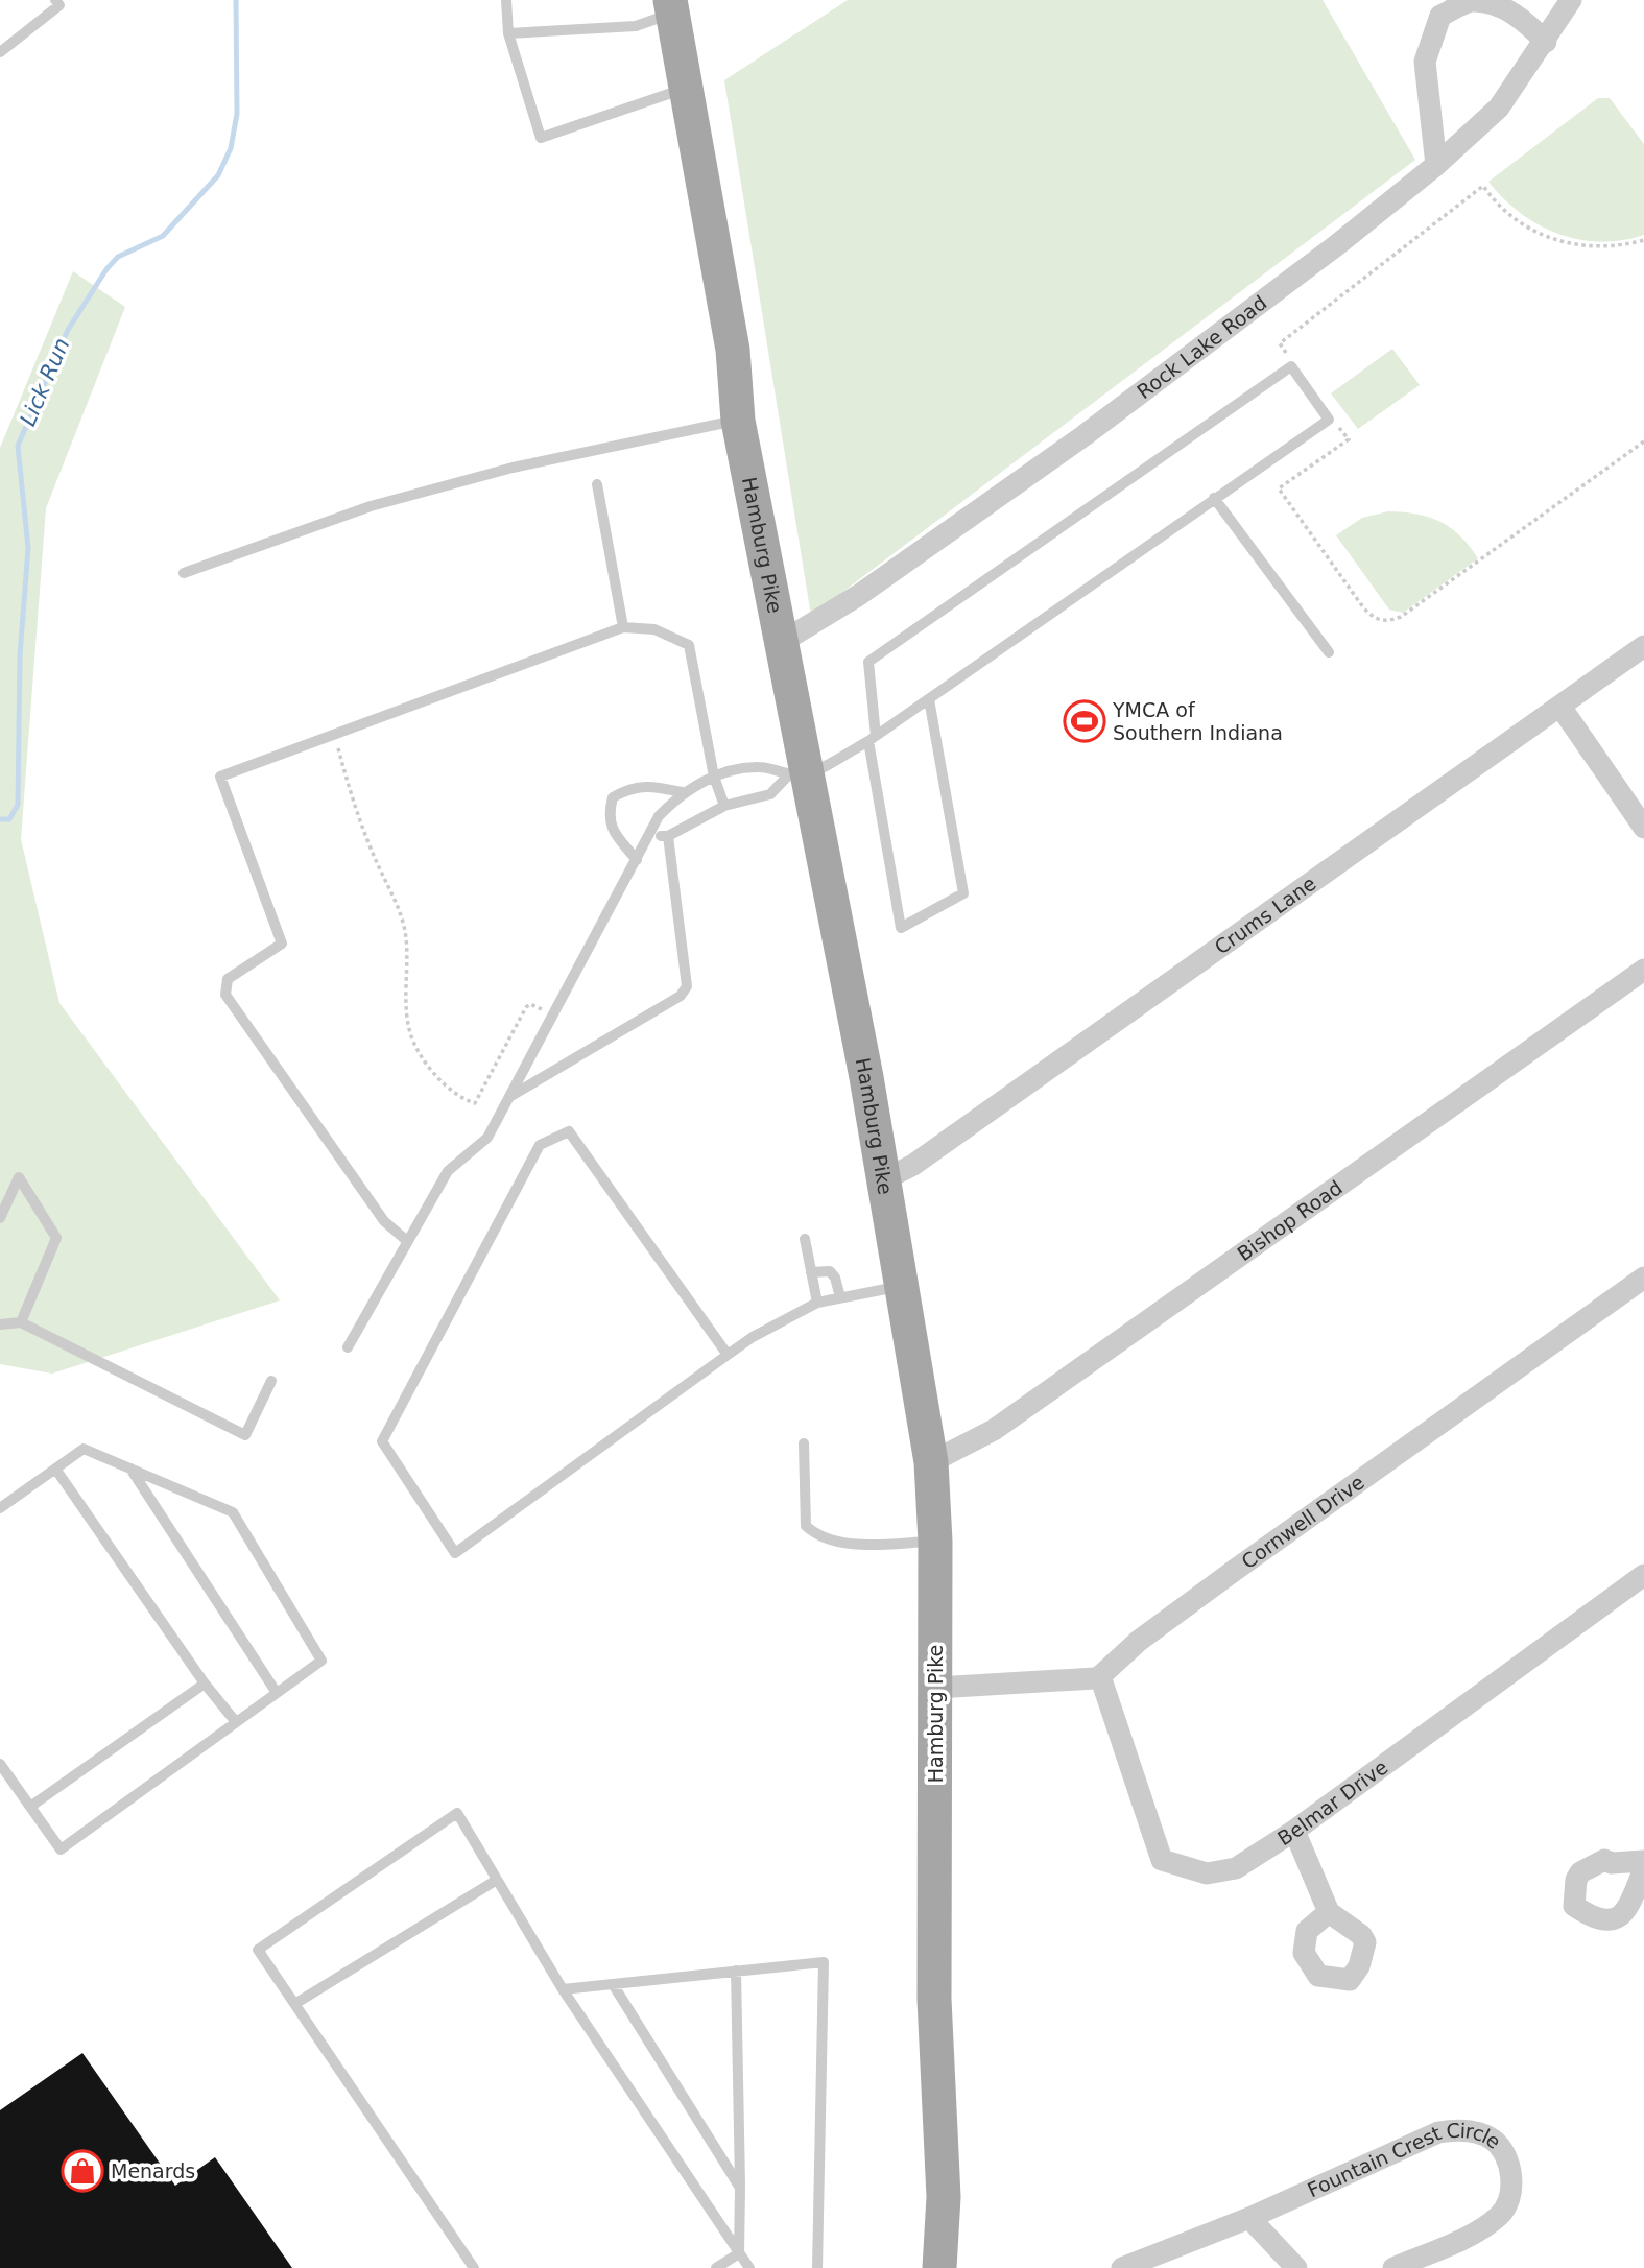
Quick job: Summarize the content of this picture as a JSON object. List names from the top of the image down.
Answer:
{
  "streets": {
    "main road": ["Hamburg Pike"],
    "street": [
      "Rock Lake Road",
      "Crums Lane",
      "Bishop Road",
      "Cornwell Drive",
      "Belmar Drive",
      "Fountain Crest Circle"
    ]
  },
  "crossings": [
    ["Rock Lake Road", "Hamburg Pike"],
    ["Hamburg Pike", "Crums Lane"],
    ["Hamburg Pike", "Bishop Road"],
    ["Cornwell Drive", "Belmar Drive"]
  ],
  "water": ["Lick Run"],
  "places": {
    "sports": ["YMCA of Southern Indiana"],
    "shop": ["Menards"]
  }
}
